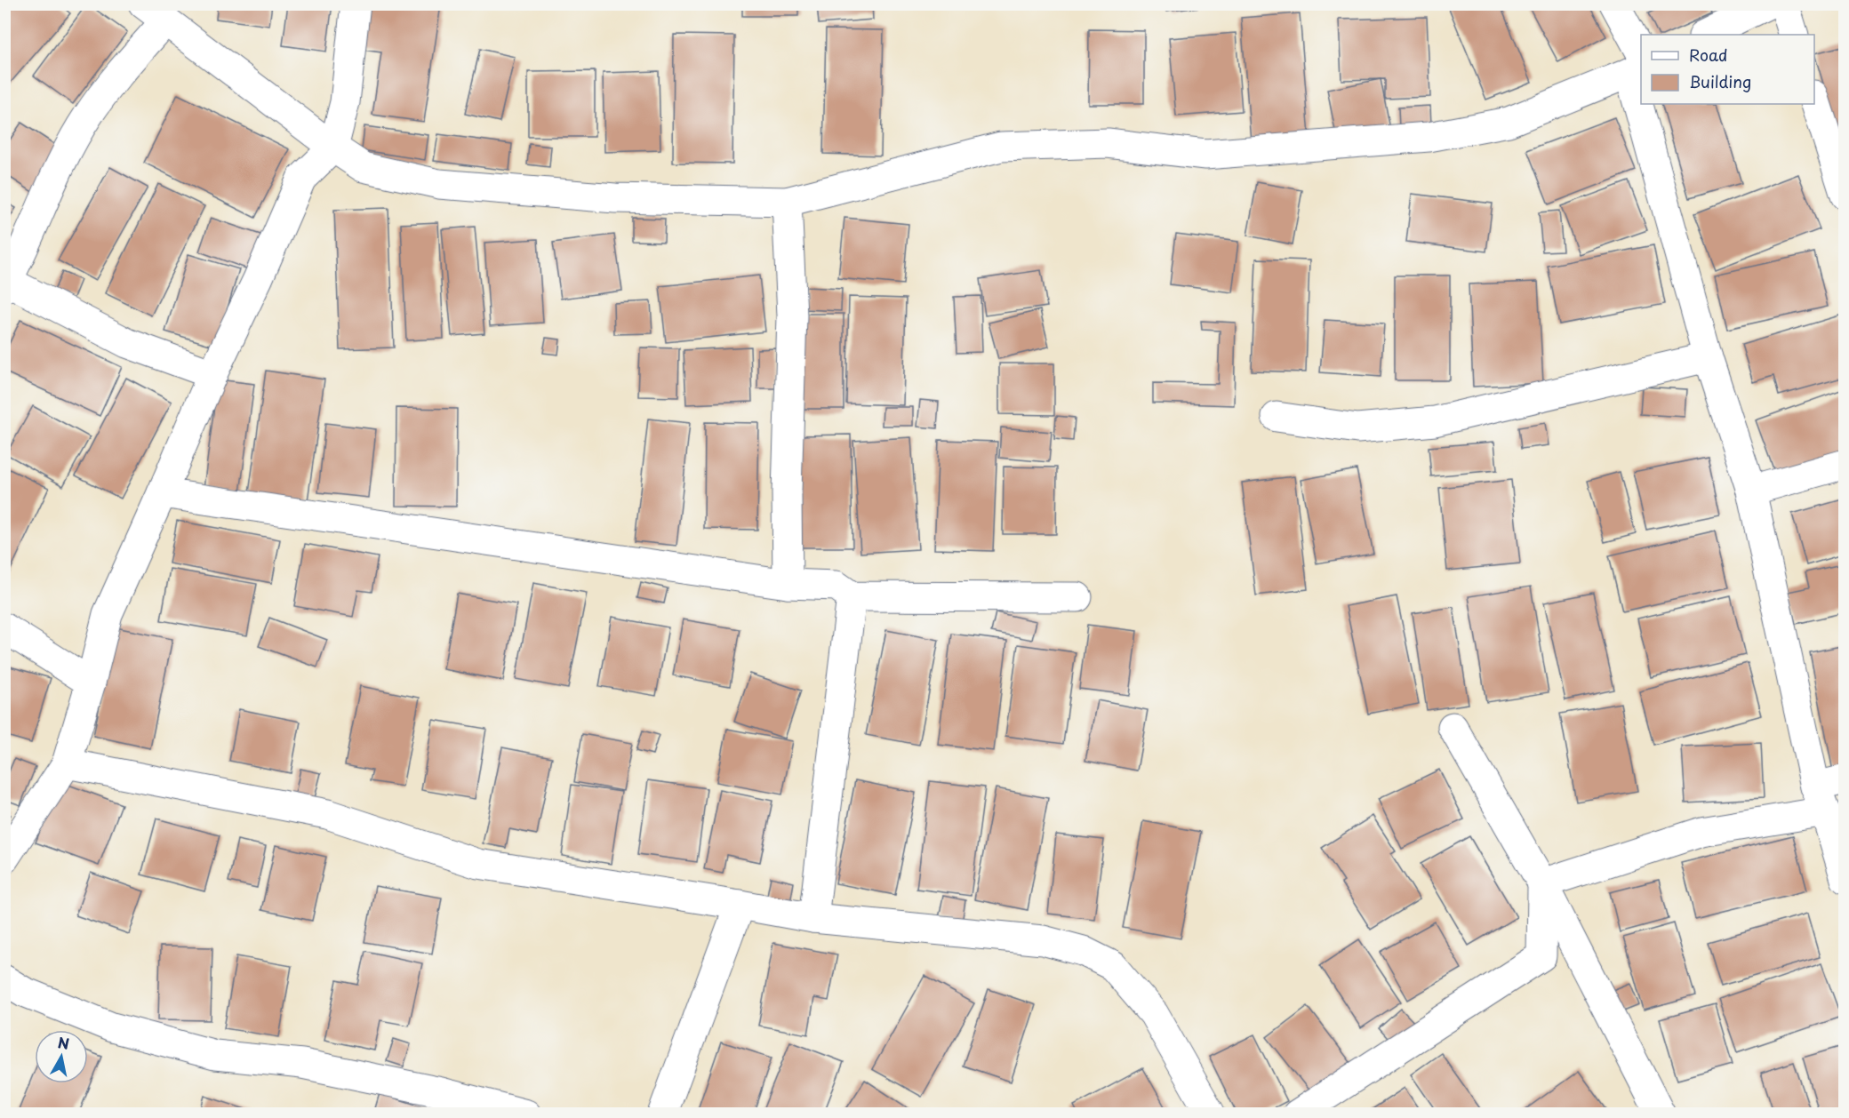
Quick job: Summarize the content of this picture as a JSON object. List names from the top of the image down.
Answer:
{
  "legend": ["Road", "Building"],
  "north": "top"
}
